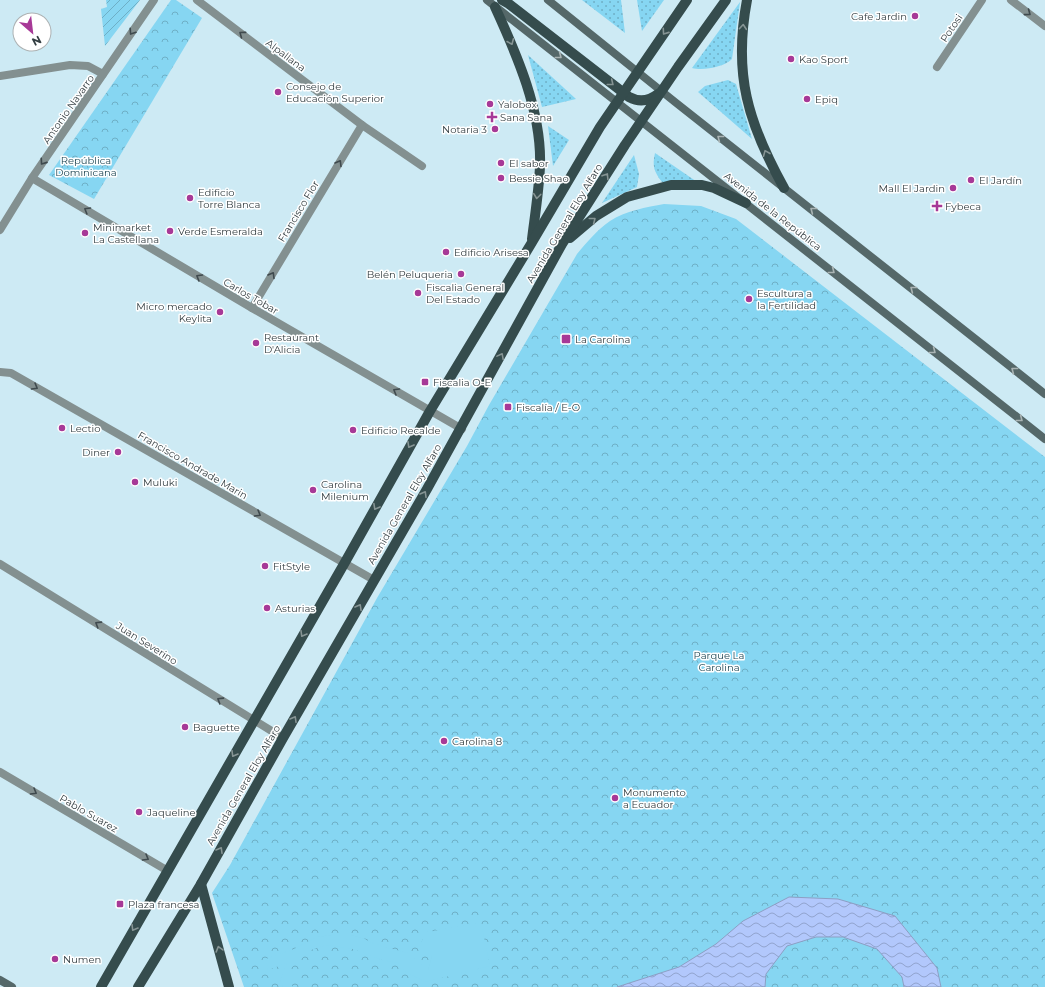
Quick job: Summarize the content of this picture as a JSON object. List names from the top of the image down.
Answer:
{
  "streets": {
    "main road": ["Avenida de la República", "Avenida General Eloy Alfaro"],
    "street": [
      "Potosi",
      "Alpallana",
      "Antonio Navarro",
      "Francisco Flor",
      "Carlos Tobar",
      "Francisco Andrade Marin",
      "Juan Severino",
      "Pablo Suarez"
    ]
  },
  "crossings": [
    ["Alpallana", "Francisco Flor"],
    ["Antonio Navarro", "Carlos Tobar"],
    ["Francisco Flor", "Carlos Tobar"],
    ["Avenida de la República", "Avenida General Eloy Alfaro"],
    ["Avenida General Eloy Alfaro", "Carlos Tobar"],
    ["Avenida General Eloy Alfaro", "Francisco Andrade Marin"],
    ["Avenida General Eloy Alfaro", "Juan Severino"],
    ["Avenida General Eloy Alfaro", "Pablo Suarez"]
  ],
  "one_way": [
    "Alpallana",
    "Antonio Navarro",
    "Francisco Flor",
    "Carlos Tobar",
    "Francisco Andrade Marin",
    "Juan Severino",
    "Pablo Suarez"
  ],
  "parks": ["República Dominicana", "Parque La Carolina"],
  "places": {
    "other": [
      "Cafe Jardin",
      "Kao Sport",
      "Consejo de Educación Superior",
      "Epiq",
      "Yalobox",
      "Notaria 3",
      "El sabor",
      "Bessie Shao",
      "El Jardín",
      "Mall El Jardin",
      "Edificio Torre Blanca",
      "Verde Esmeralda",
      "Minimarket La Castellana",
      "Edificio Arisesa",
      "Belén Peluqueria",
      "Fiscalia General Del Estado",
      "Escultura a la Fertilidad",
      "Micro mercado Keylita",
      "Restaurant D'Alicia",
      "Lectio",
      "Edificio Recalde",
      "Diner",
      "Muluki",
      "Carolina Milenium",
      "FitStyle",
      "Asturias",
      "Baguette",
      "Carolina 8",
      "Monumento a Ecuador",
      "Jaqueline",
      "Numen"
    ],
    "health": ["Sana Sana", "Fybeca"],
    "transit": [
      "La Carolina",
      "Fiscalia O-E",
      "Fiscalía / E-O",
      "Plaza francesa"
    ]
  },
  "north": "bottom right"
}
